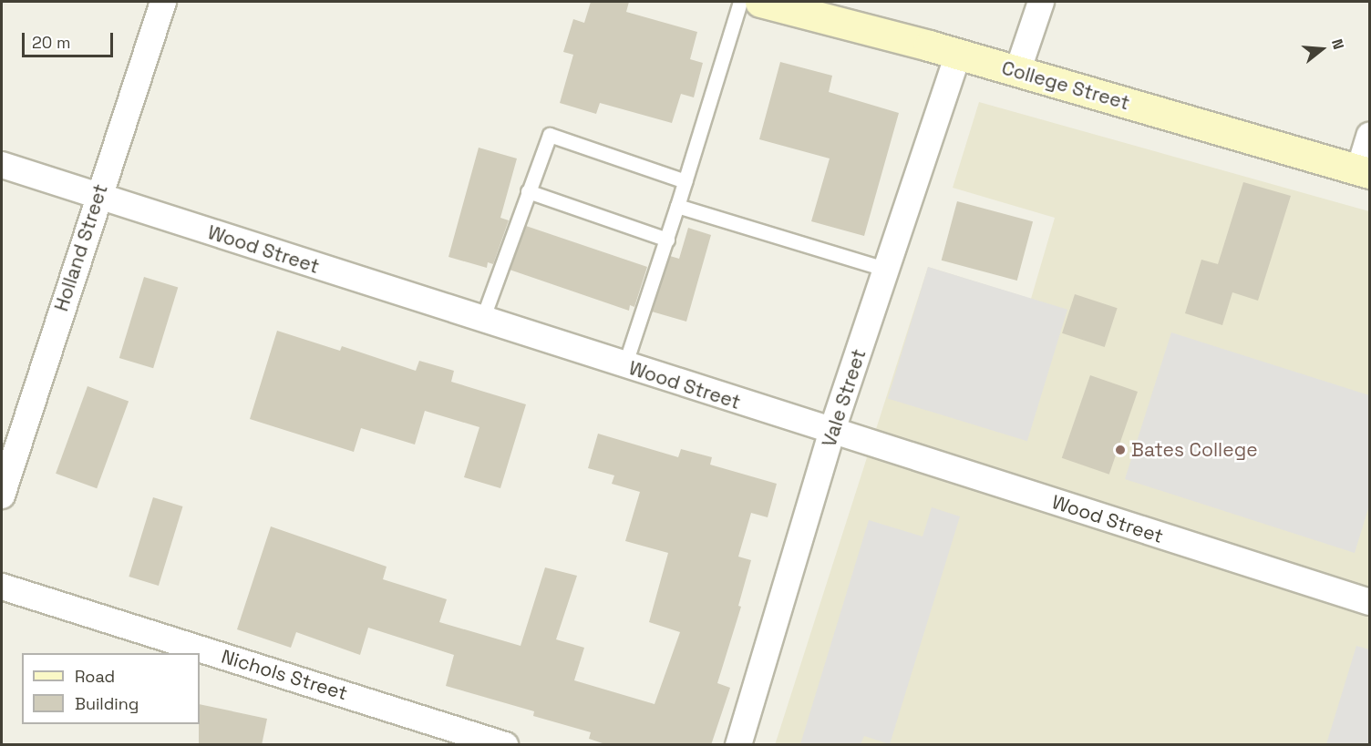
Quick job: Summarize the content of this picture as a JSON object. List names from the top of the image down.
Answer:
{
  "streets": {
    "main road": ["College Street"],
    "street": [
      "Holland Street",
      "Wood Street",
      "Vale Street",
      "Nichols Street"
    ]
  },
  "crossings": [
    ["College Street", "Vale Street"],
    ["Holland Street", "Wood Street"],
    ["Wood Street", "Vale Street"]
  ],
  "places": ["Bates College"],
  "legend": ["Road", "Building"],
  "scale_bar": "20 m",
  "north": "right"
}
